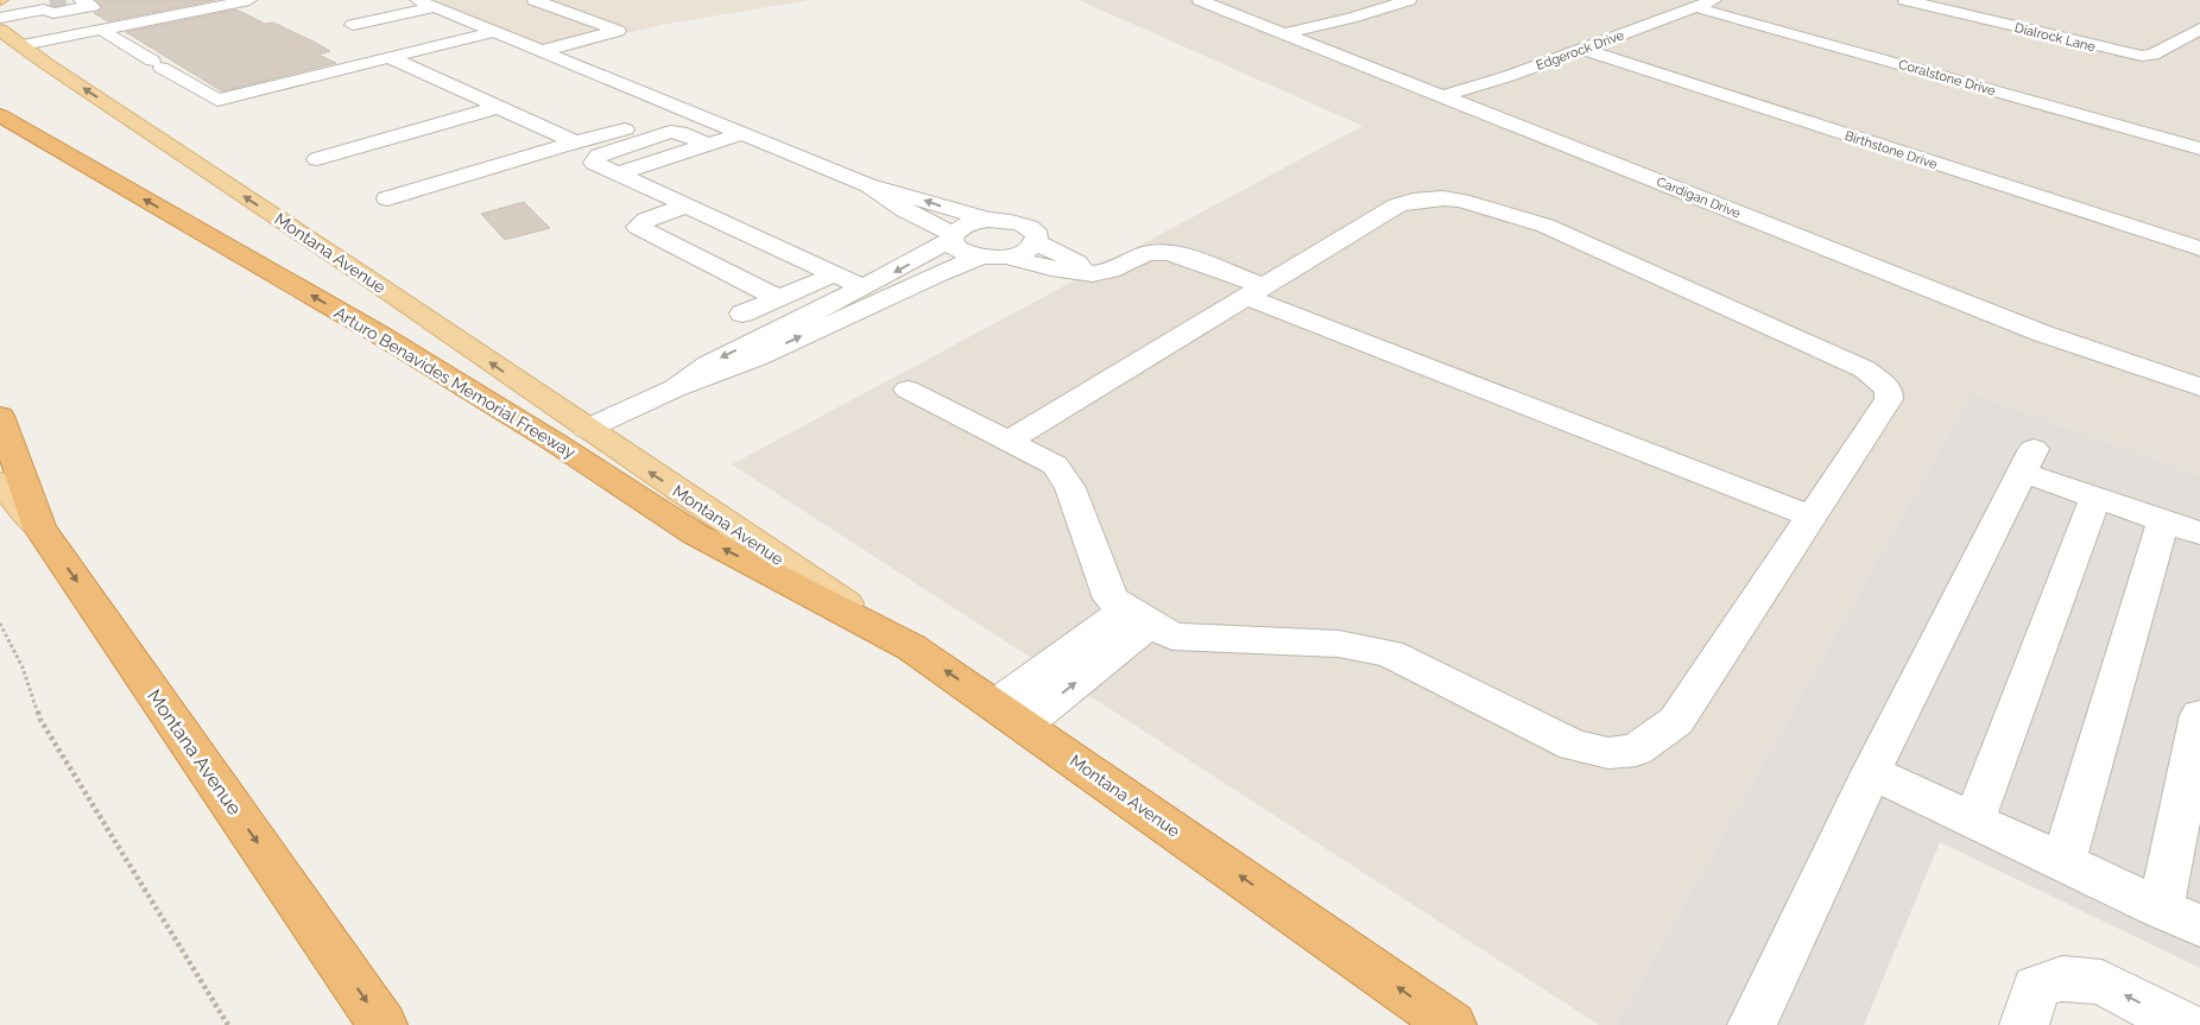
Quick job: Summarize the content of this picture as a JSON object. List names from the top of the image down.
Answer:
{
  "streets": {
    "highway": ["Montana Avenue", "Arturo Benavides Memorial Freeway"],
    "street": [
      "Dialrock Lane",
      "Edgerock Drive",
      "Coralstone Drive",
      "Birthstone Drive",
      "Cardigan Drive"
    ]
  },
  "crossings": [
    ["Edgerock Drive", "Coralstone Drive"],
    ["Edgerock Drive", "Birthstone Drive"],
    ["Edgerock Drive", "Cardigan Drive"],
    ["Montana Avenue", "Arturo Benavides Memorial Freeway"]
  ],
  "one_way": ["Arturo Benavides Memorial Freeway"]
}
